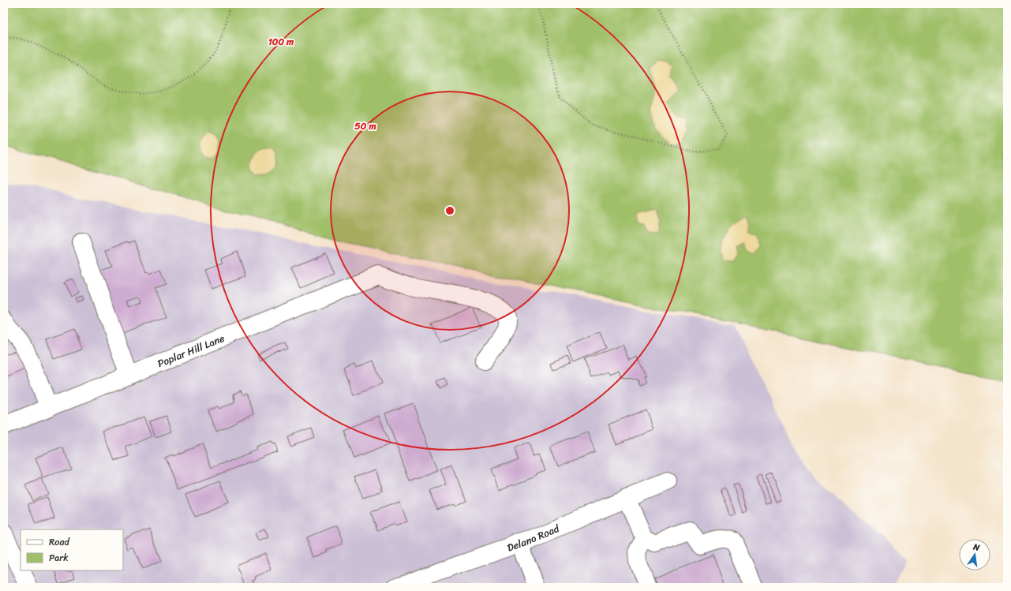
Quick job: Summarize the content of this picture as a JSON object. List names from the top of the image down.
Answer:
{
  "streets": {
    "street": ["Poplar Hill Lane", "Delano Road"]
  },
  "legend": ["Road", "Park"],
  "north": "top",
  "rings": ["100 m", "50 m"]
}
